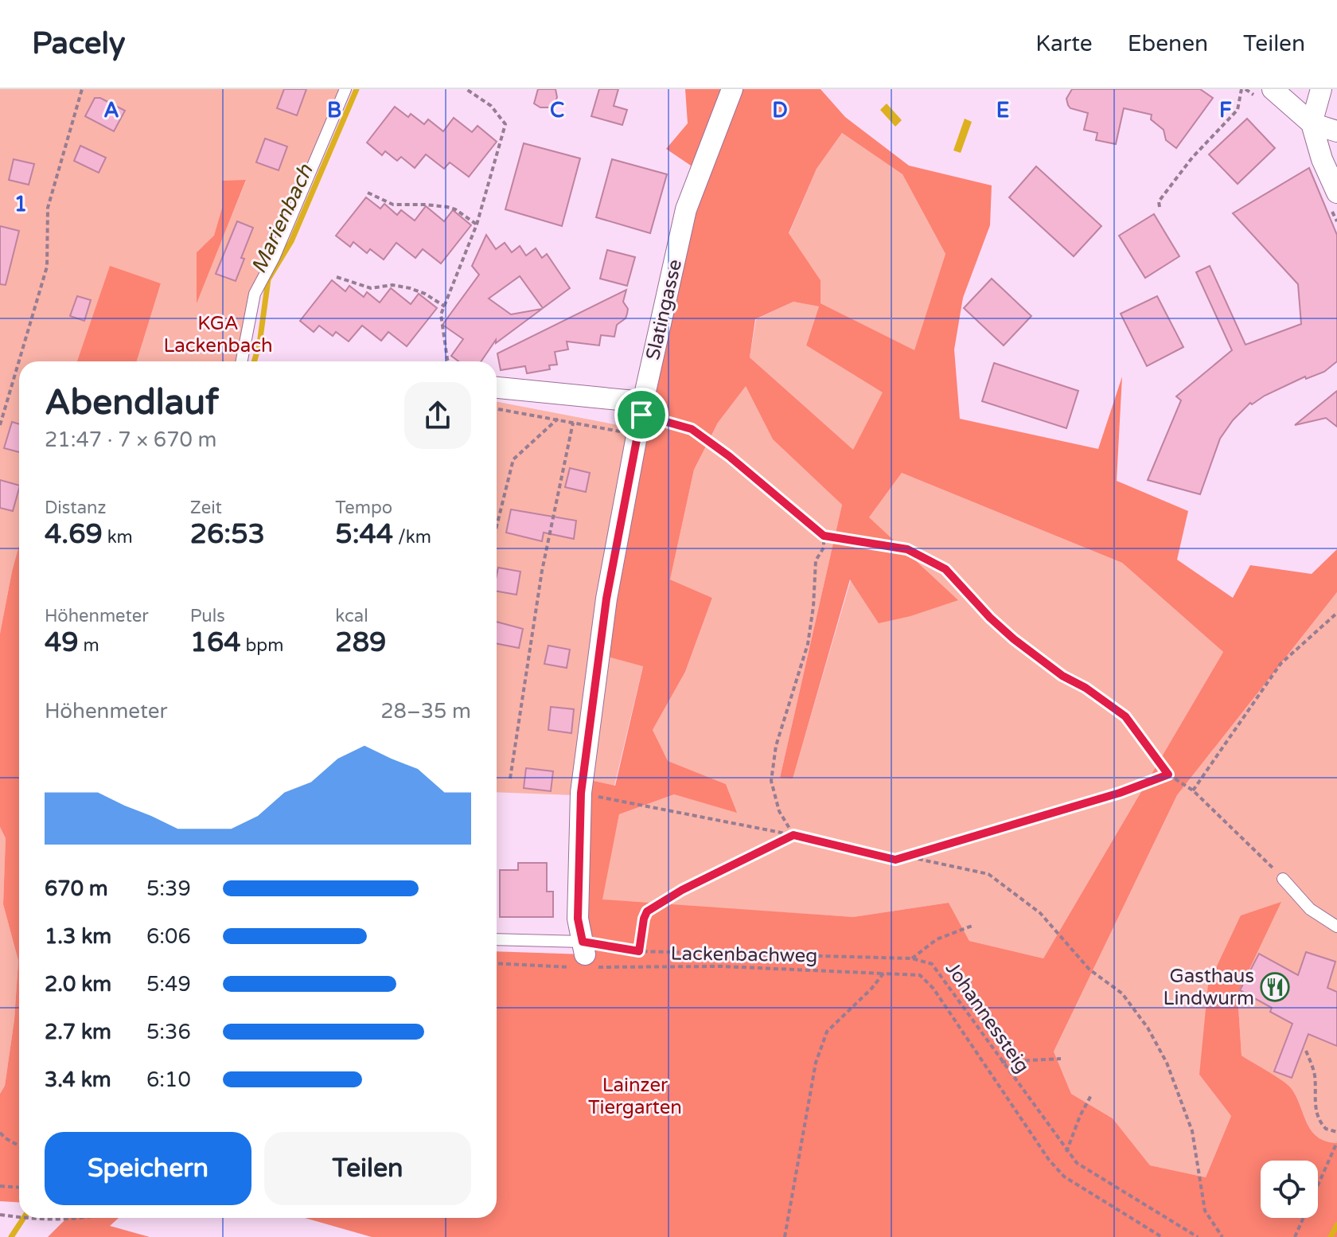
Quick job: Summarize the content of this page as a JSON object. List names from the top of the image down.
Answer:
{
  "streets": {
    "street": ["Slatingasse"],
    "path": ["Lackenbachweg", "Johannessteig"]
  },
  "crossings": [
    ["Slatingasse", "Lackenbachweg"],
    ["Slatingasse", "Johannessteig"],
    ["Lackenbachweg", "Johannessteig"]
  ],
  "water": ["Marienbach"],
  "parks": ["KGA Lackenbach", "Lainzer Tiergarten"],
  "places": {
    "restaurant": ["Gasthaus Lindwurm"]
  },
  "page": {
    "header": "Pacely",
    "nav": ["Karte", "Ebenen", "Teilen"],
    "heading": ["Abendlauf", "21:47 · 7 × 670 m"],
    "stats": [
      ["Distanz", "4.69 km"],
      ["Zeit", "26:53"],
      ["Tempo", "5:44 /km"],
      ["Höhenmeter", "49 m"],
      ["Puls", "164 bpm"],
      ["kcal", "289"]
    ],
    "chart": ["Höhenmeter", "28–35 m"],
    "list": [
      {
        "name": "670 m",
        "note": "5:39"
      },
      {
        "name": "1.3 km",
        "note": "6:06"
      },
      {
        "name": "2.0 km",
        "note": "5:49"
      },
      {
        "name": "2.7 km",
        "note": "5:36"
      },
      {
        "name": "3.4 km",
        "note": "6:10"
      }
    ],
    "buttons": ["Speichern", "Teilen"]
  },
  "grid": {
    "columns": [
      "A",
      "B",
      "C",
      "D",
      "E",
      "F"
    ],
    "rows": ["1"]
  }
}
